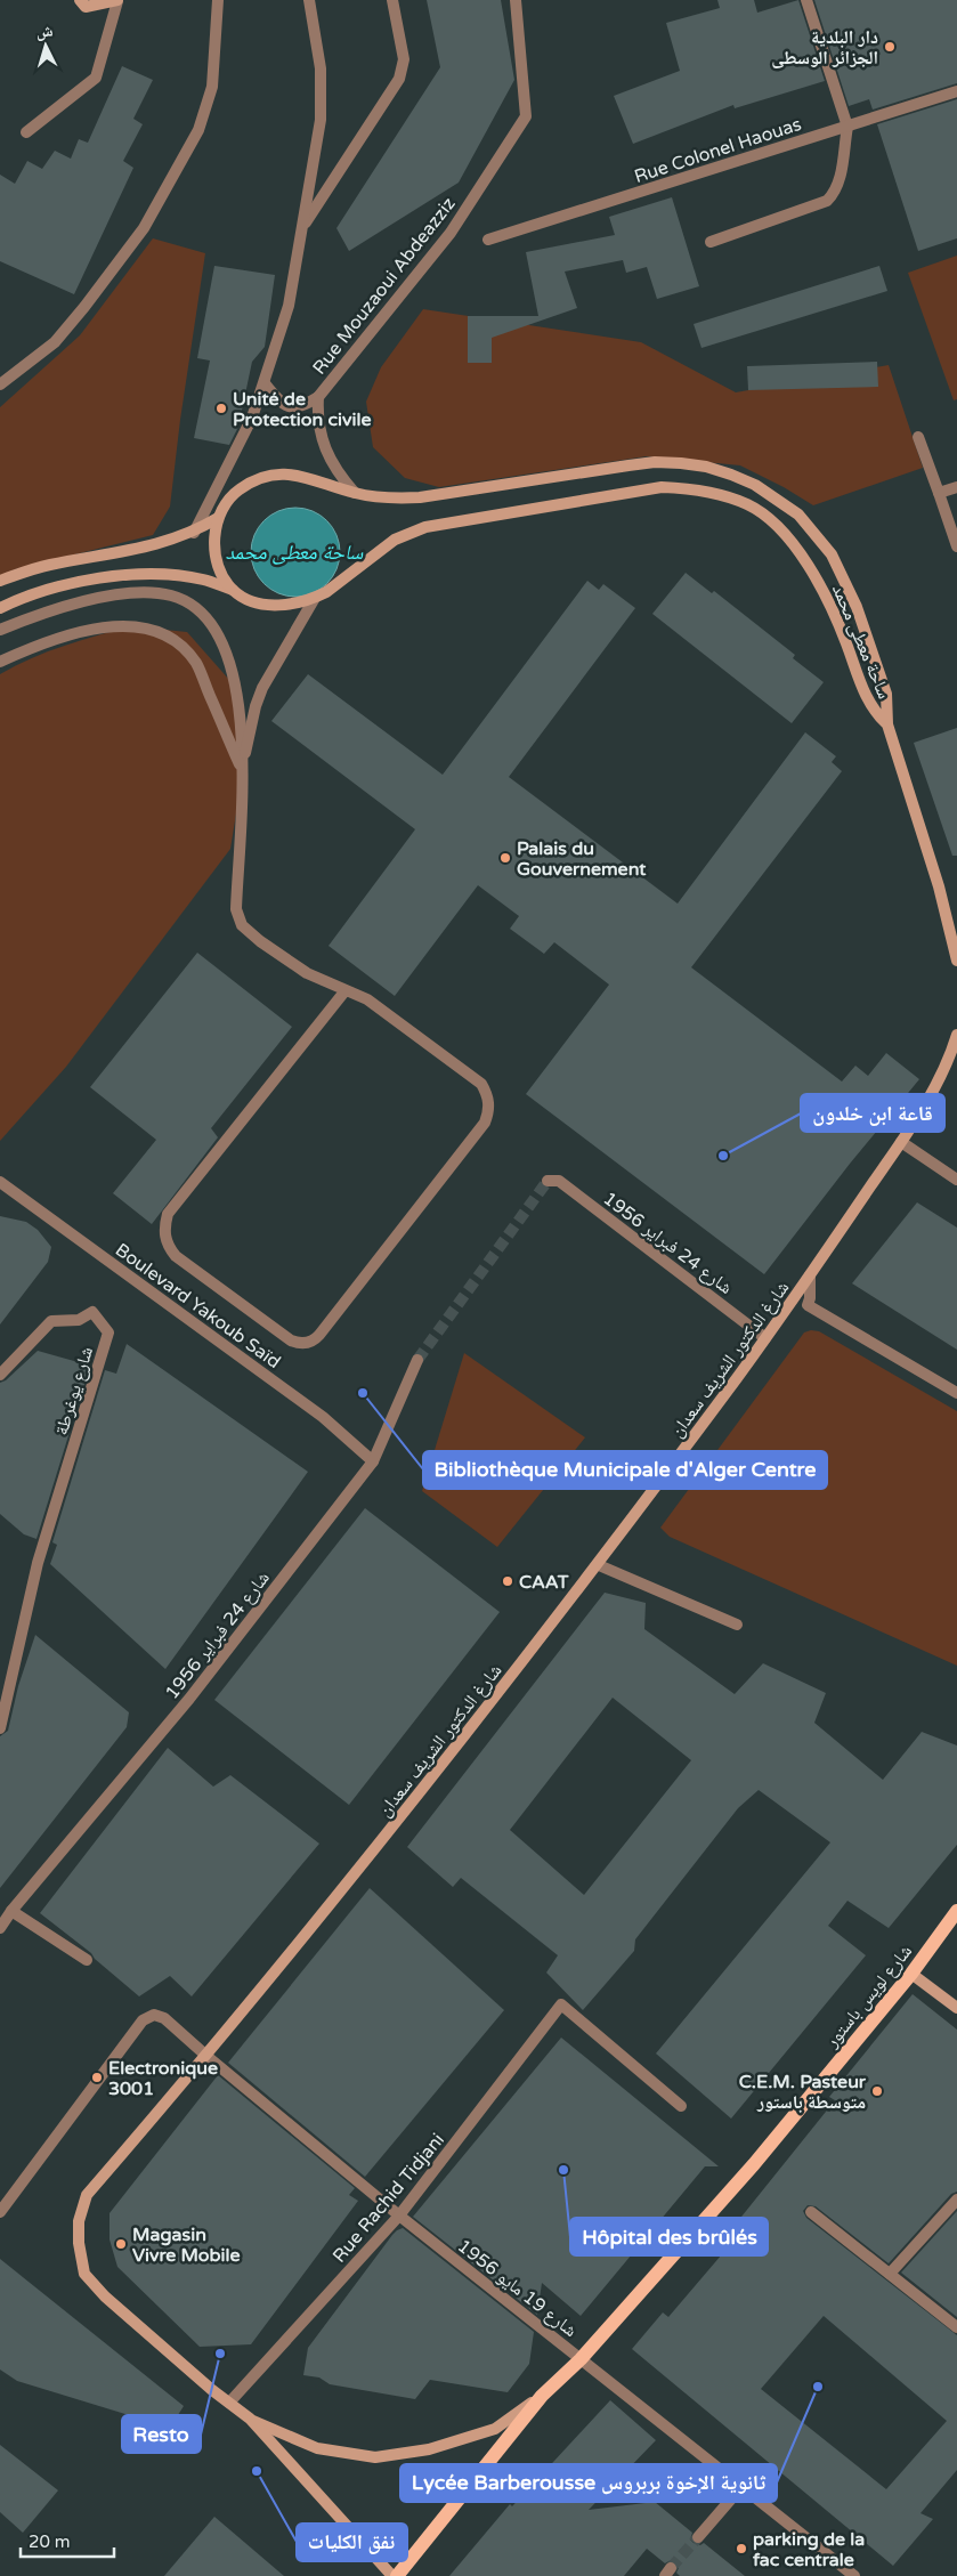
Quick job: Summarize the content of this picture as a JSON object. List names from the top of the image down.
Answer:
{
  "streets": {
    "main road": ["ساحة معطى محمد", "شارغ الدكتور الشريف سعدان", "شارع لويس باستور"],
    "street": [
      "Rue Colonel Haouas",
      "Rue Mouzaoui Abdeazziz",
      "شارع 24 فبراير 1956",
      "Boulevard Yakoub Saïd",
      "شارع يوغرطة",
      "Rue Rachid Tidjani",
      "شارع 19 مايو 1956"
    ]
  },
  "crossings": [
    ["Rue Mouzaoui Abdeazziz", "ساحة معطى محمد"],
    ["شارع 24 فبراير 1956", "Boulevard Yakoub Saïd"],
    ["شارع 24 فبراير 1956", "شارغ الدكتور الشريف سعدان"],
    ["شارغ الدكتور الشريف سعدان", "شارع لويس باستور"],
    ["شارغ الدكتور الشريف سعدان", "Rue Rachid Tidjani"],
    ["شارغ الدكتور الشريف سعدان", "شارع 19 مايو 1956"],
    ["شارع لويس باستور", "شارع 19 مايو 1956"],
    ["Rue Rachid Tidjani", "شارع 19 مايو 1956"]
  ],
  "water": ["ساحة معطى محمد"],
  "places": [
    "دار البلدية الجزائر الوسطى",
    "Unité de Protection civile",
    "Palais du Gouvernement",
    "قاعة ابن خلدون",
    "Bibliothèque Municipale d'Alger Centre",
    "CAAT",
    "Electronique 3001",
    "C.E.M. Pasteur متوسطة باستور",
    "Hôpital des brûlés",
    "Magasin Vivre Mobile",
    "Resto",
    "Lycée Barberousse ثانوية الإخوة بربروس",
    "نفق الكليات",
    "parking de la fac centrale"
  ],
  "scale_bar": "20 m",
  "north": "top"
}
